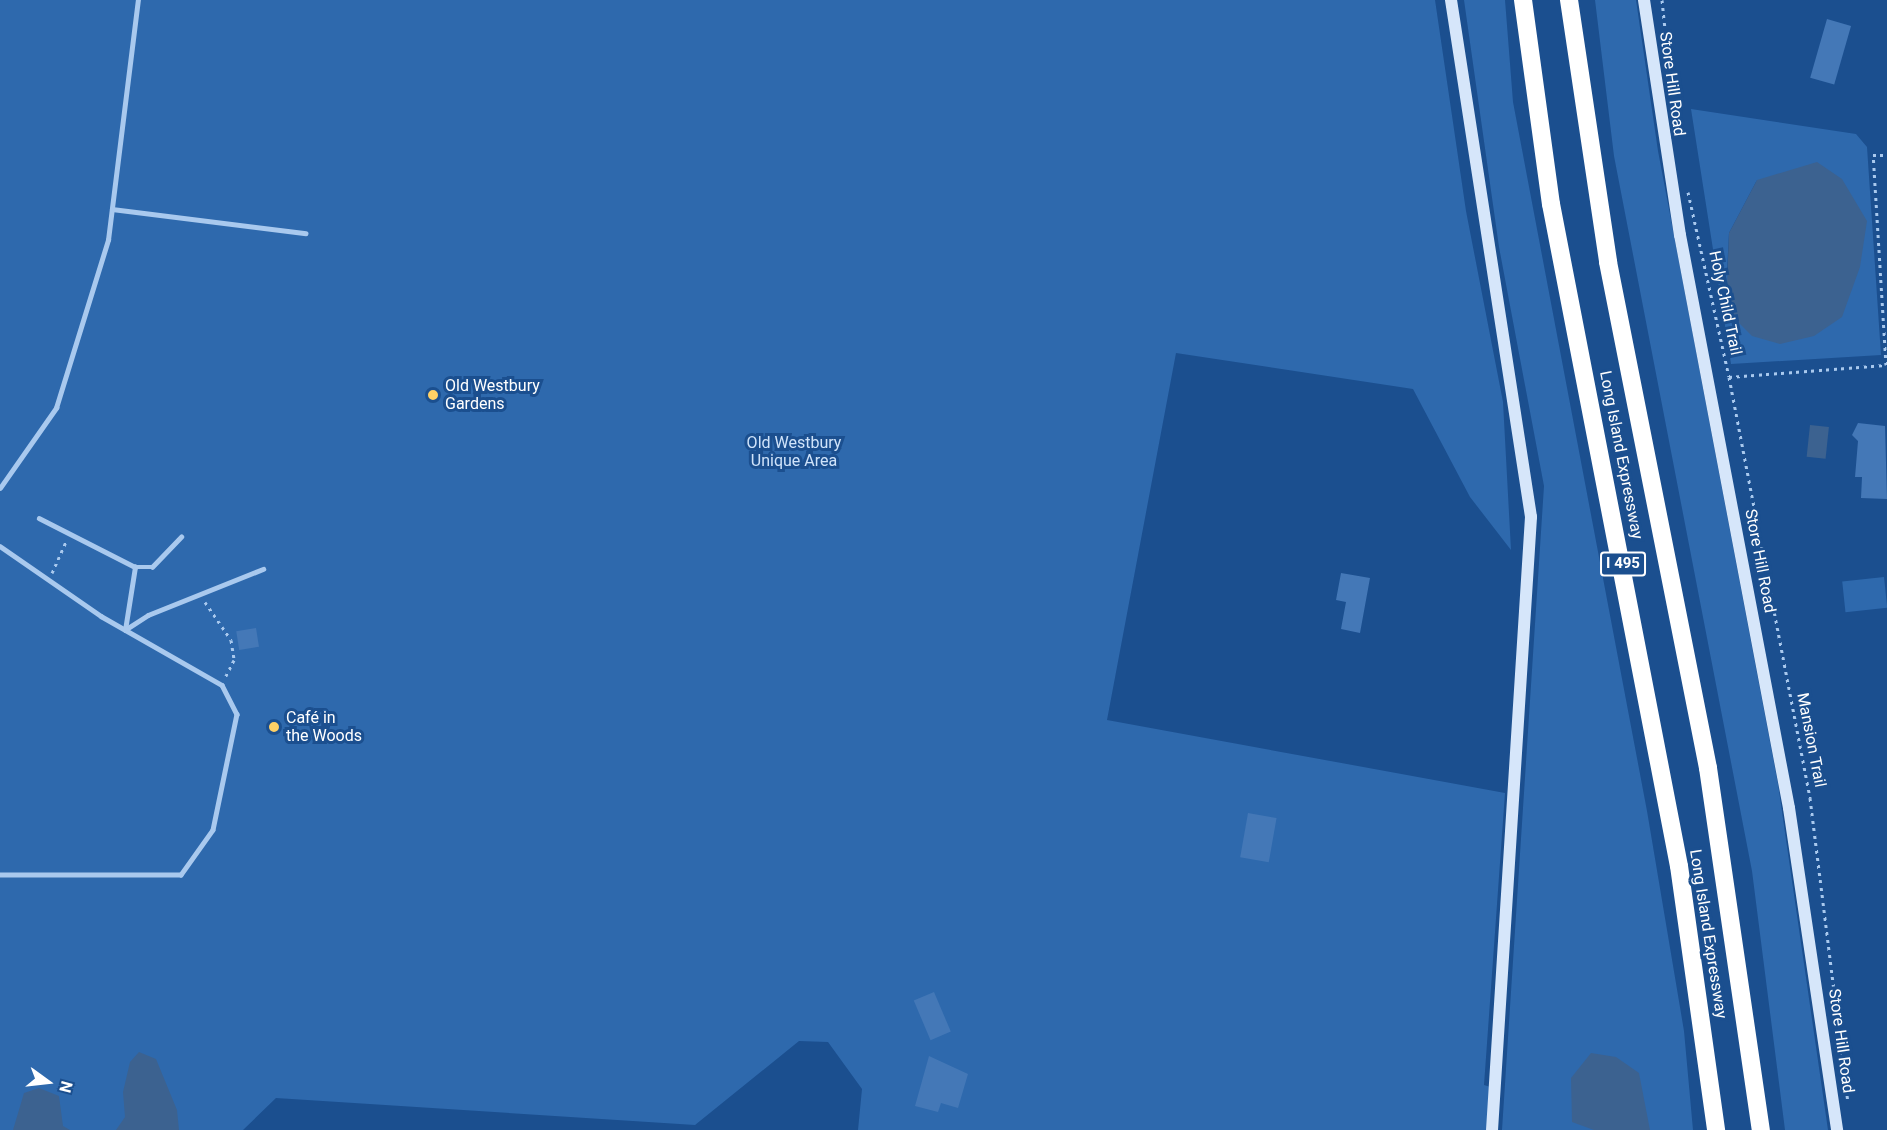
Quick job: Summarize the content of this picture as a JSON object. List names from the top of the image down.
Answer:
{
  "streets": {
    "highway": ["Long Island Expressway", "I 495"],
    "main road": ["Store Hill Road"],
    "path": ["Holy Child Trail", "Mansion Trail"]
  },
  "crossings": [
    ["Holy Child Trail", "Mansion Trail"]
  ],
  "parks": ["Old Westbury Unique Area"],
  "places": ["Old Westbury Gardens", "Café in the Woods"],
  "north": "right"
}
